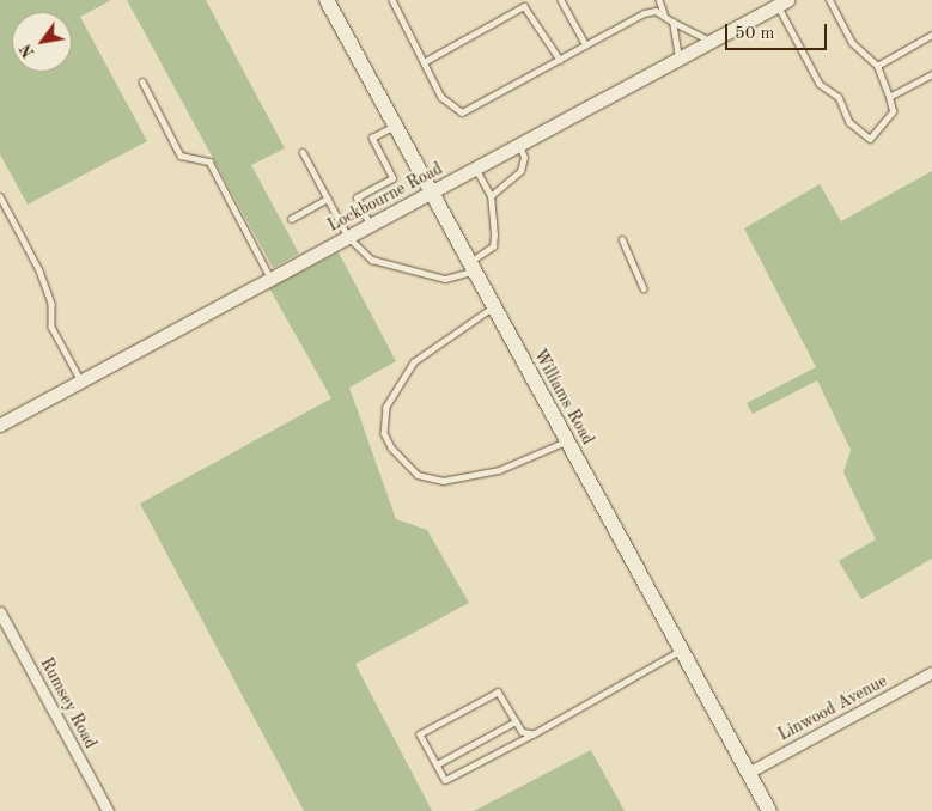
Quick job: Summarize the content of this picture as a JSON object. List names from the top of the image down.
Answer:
{
  "streets": {
    "main road": ["Williams Road"],
    "street": ["Lockbourne Road", "Rumsey Road", "Linwood Avenue"]
  },
  "crossings": [
    ["Lockbourne Road", "Williams Road"],
    ["Williams Road", "Linwood Avenue"]
  ],
  "scale_bar": "50 m",
  "north": "bottom left"
}
